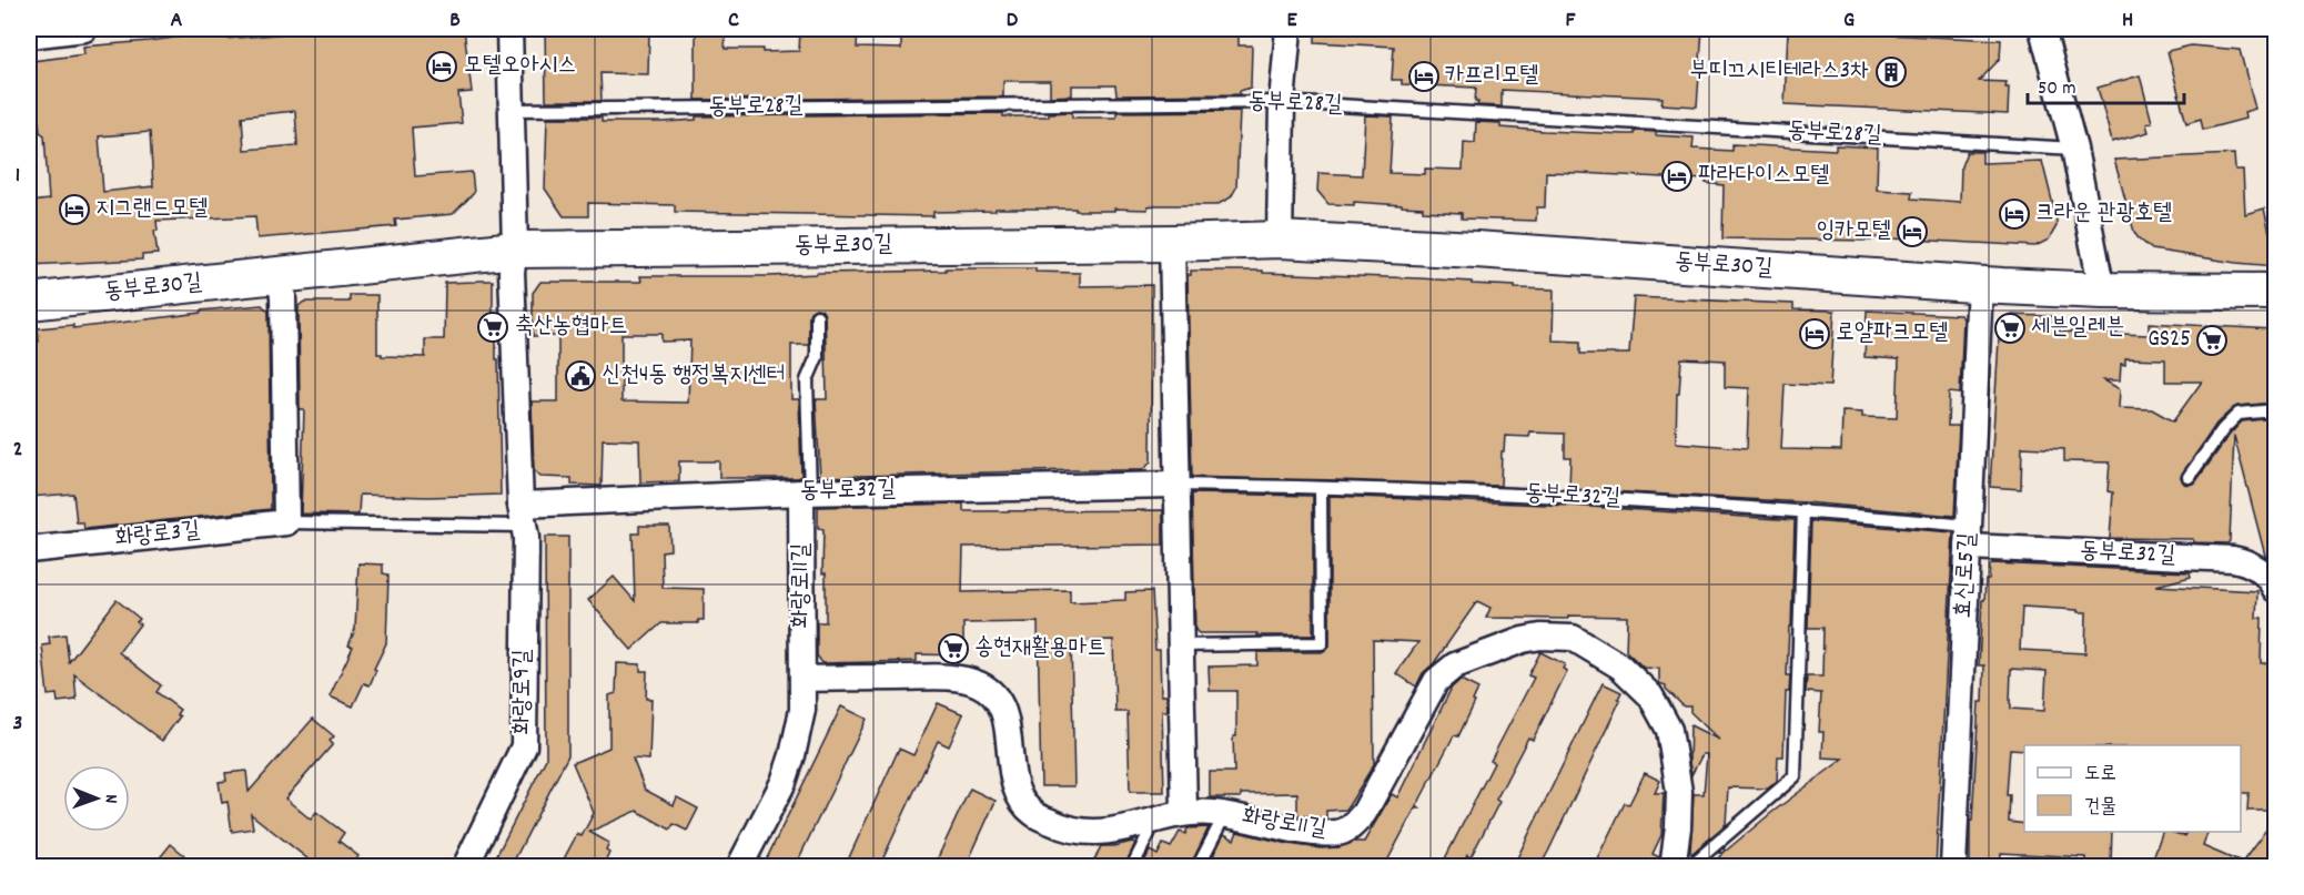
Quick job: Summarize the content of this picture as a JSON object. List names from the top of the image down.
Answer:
{
  "streets": {
    "main road": ["동부로30길"],
    "street": [
      "동부로32길",
      "화랑로3길",
      "효신로5길",
      "화랑로11길",
      "화랑로9길"
    ],
    "lane": ["동부로28길"]
  },
  "crossings": [
    ["동부로30길", "효신로5길"],
    ["동부로32길", "효신로5길"],
    ["동부로32길", "화랑로11길"],
    ["동부로32길", "화랑로9길"]
  ],
  "places": {
    "hotel": [
      "모텔오아시스",
      "카프리모텔",
      "파라다이스모텔",
      "지그랜드모텔",
      "크라운 관광호텔",
      "잉카모텔",
      "로얄파크모텔"
    ],
    "building": ["부띠끄시티테라스3차"],
    "supermarket": [
      "축산농협마트",
      "세븐일레븐",
      "GS25",
      "송현재활용마트"
    ],
    "public building": ["신천4동 행정복지센터"]
  },
  "legend": ["도로", "건물"],
  "scale_bar": "50 m",
  "north": "right",
  "grid": {
    "columns": [
      "A",
      "B",
      "C",
      "D",
      "E",
      "F",
      "G",
      "H"
    ],
    "rows": ["1", "2", "3"]
  }
}
